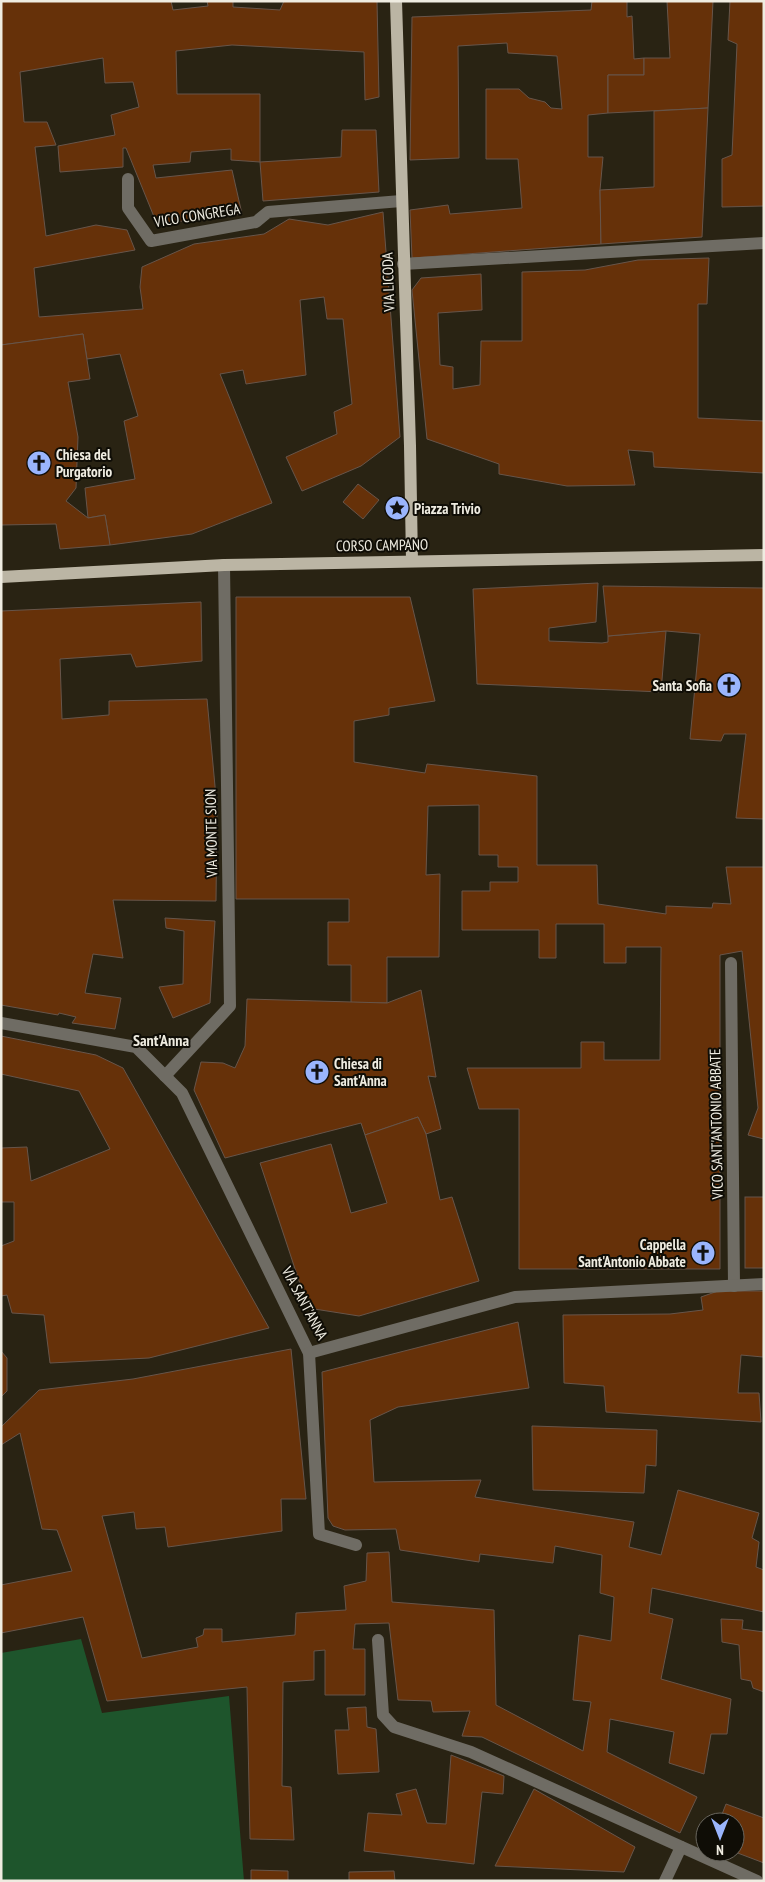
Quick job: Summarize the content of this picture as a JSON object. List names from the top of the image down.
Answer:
{
  "streets": {
    "main road": ["VIA LICODA", "CORSO CAMPANO"],
    "street": [
      "VICO CONGREGA",
      "VIA MONTE SION",
      "VICO SANT'ANTONIO ABBATE",
      "VIA SANT'ANNA"
    ]
  },
  "crossings": [
    ["VICO CONGREGA", "VIA LICODA"],
    ["VIA LICODA", "CORSO CAMPANO"],
    ["CORSO CAMPANO", "VIA MONTE SION"],
    ["VIA MONTE SION", "VIA SANT'ANNA"],
    ["VICO SANT'ANTONIO ABBATE", "VIA SANT'ANNA"]
  ],
  "districts": ["Sant'Anna"],
  "places": {
    "church": [
      "Chiesa del Purgatorio",
      "Santa Sofia",
      "Chiesa di Sant'Anna",
      "Cappella Sant'Antonio Abbate"
    ],
    "place": ["Piazza Trivio"]
  },
  "north": "bottom"
}
